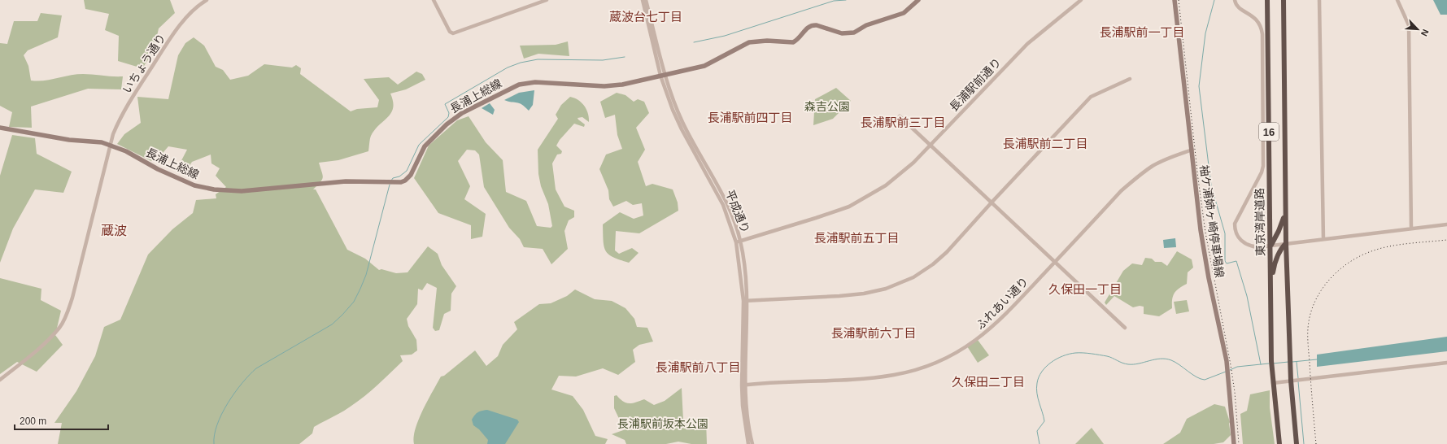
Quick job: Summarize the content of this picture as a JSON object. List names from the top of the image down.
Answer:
{
  "streets": {
    "highway": ["16", "東京湾岸道路"],
    "main road": ["長浦上総線", "袖ケ浦姉ヶ崎停車場線"],
    "street": [
      "いちょう通り",
      "長浦駅前通り",
      "平成通り",
      "ふれあい通り"
    ]
  },
  "crossings": [
    ["いちょう通り", "長浦上総線"],
    ["長浦駅前通り", "平成通り"],
    ["長浦上総線", "平成通り"],
    ["平成通り", "ふれあい通り"],
    ["袖ケ浦姉ヶ崎停車場線", "ふれあい通り"]
  ],
  "districts": [
    "蔵波台七丁目",
    "長浦駅前一丁目",
    "長浦駅前四丁目",
    "長浦駅前三丁目",
    "長浦駅前二丁目",
    "蔵波",
    "長浦駅前五丁目",
    "久保田一丁目",
    "長浦駅前六丁目",
    "長浦駅前八丁目",
    "久保田二丁目"
  ],
  "parks": ["森吉公園", "長浦駅前坂本公園"],
  "scale_bar": "200 m",
  "north": "bottom right"
}
